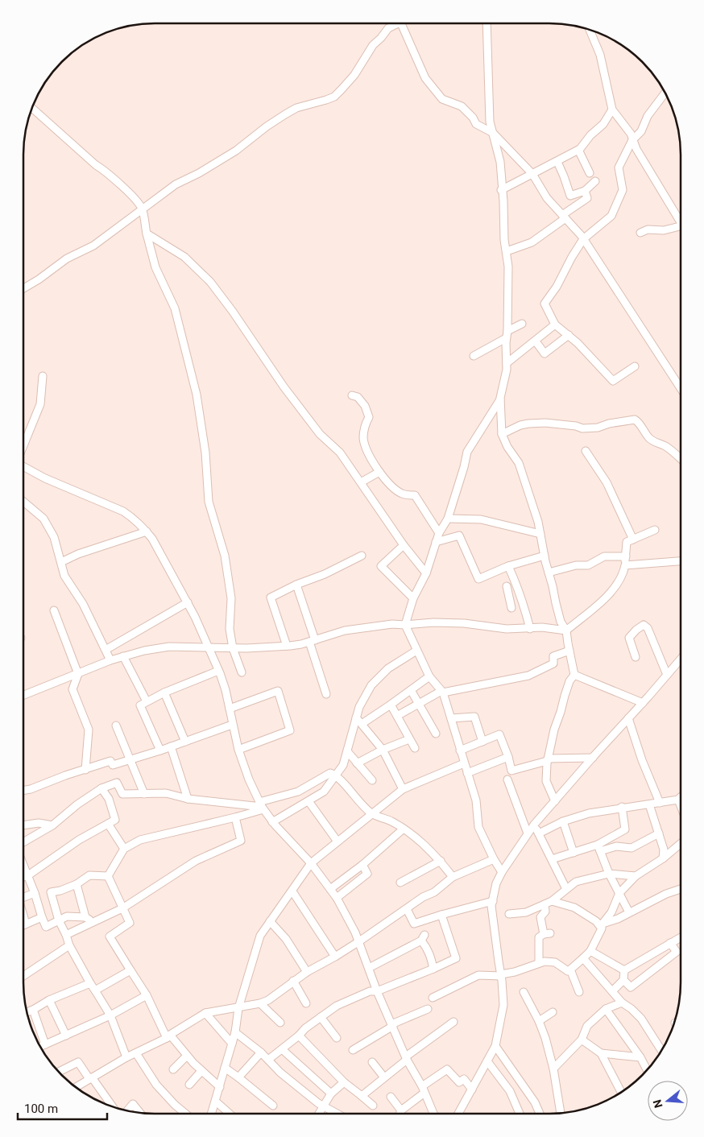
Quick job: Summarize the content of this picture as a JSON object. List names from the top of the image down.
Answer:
{
  "scale_bar": "100 m",
  "north": "left"
}
